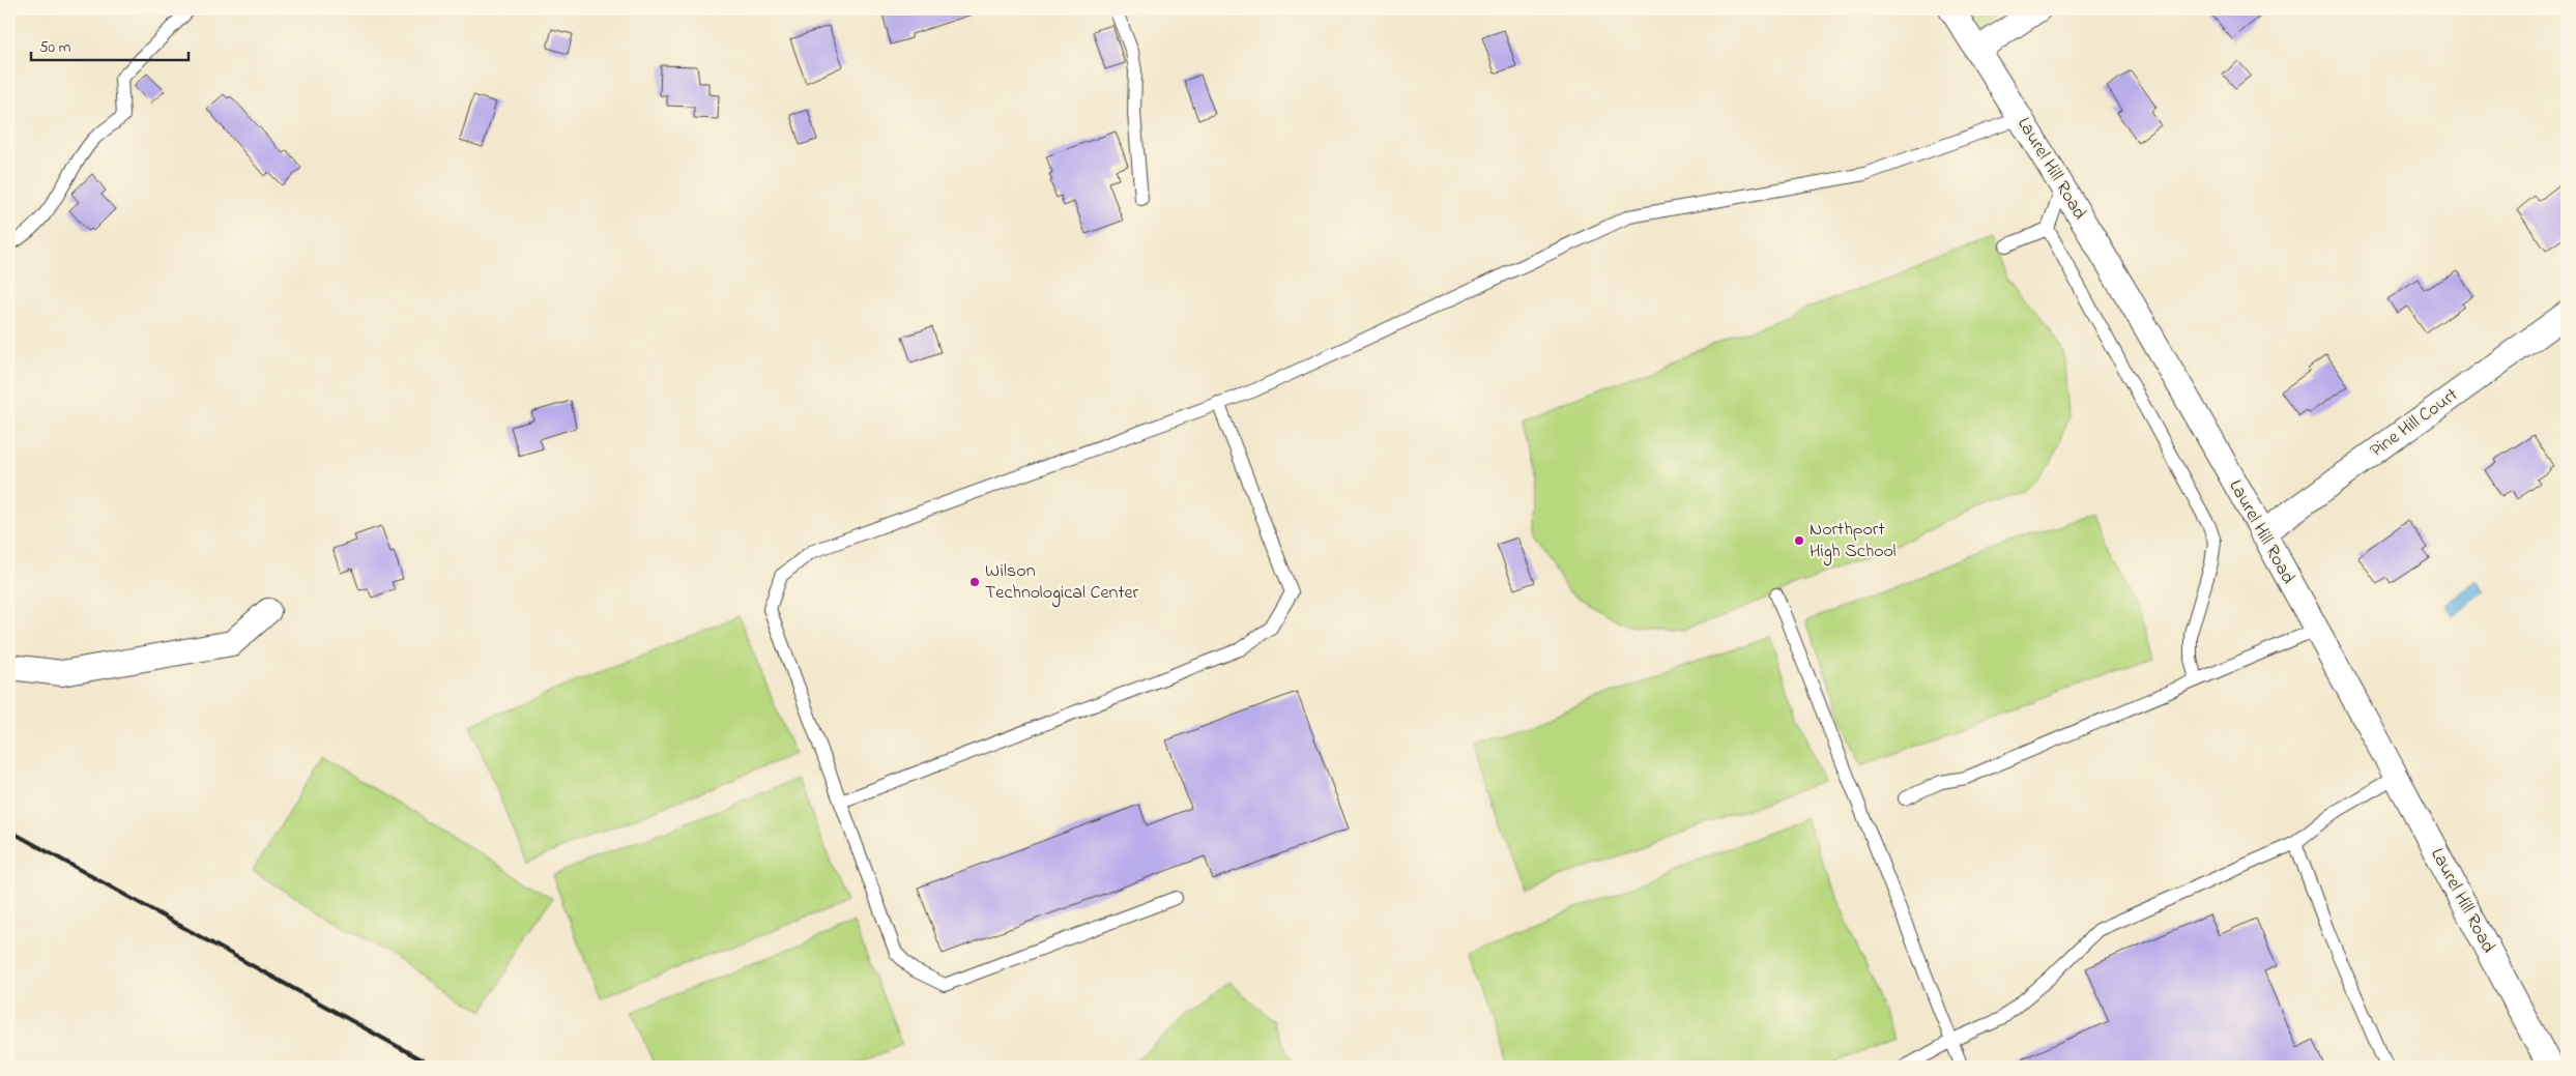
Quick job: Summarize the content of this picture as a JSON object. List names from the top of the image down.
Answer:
{
  "streets": {
    "street": ["Laurel Hill Road", "Pine Hill Court"]
  },
  "crossings": [
    ["Laurel Hill Road", "Pine Hill Court"]
  ],
  "places": ["Northport High School", "Wilson Technological Center"],
  "scale_bar": "50 m"
}
